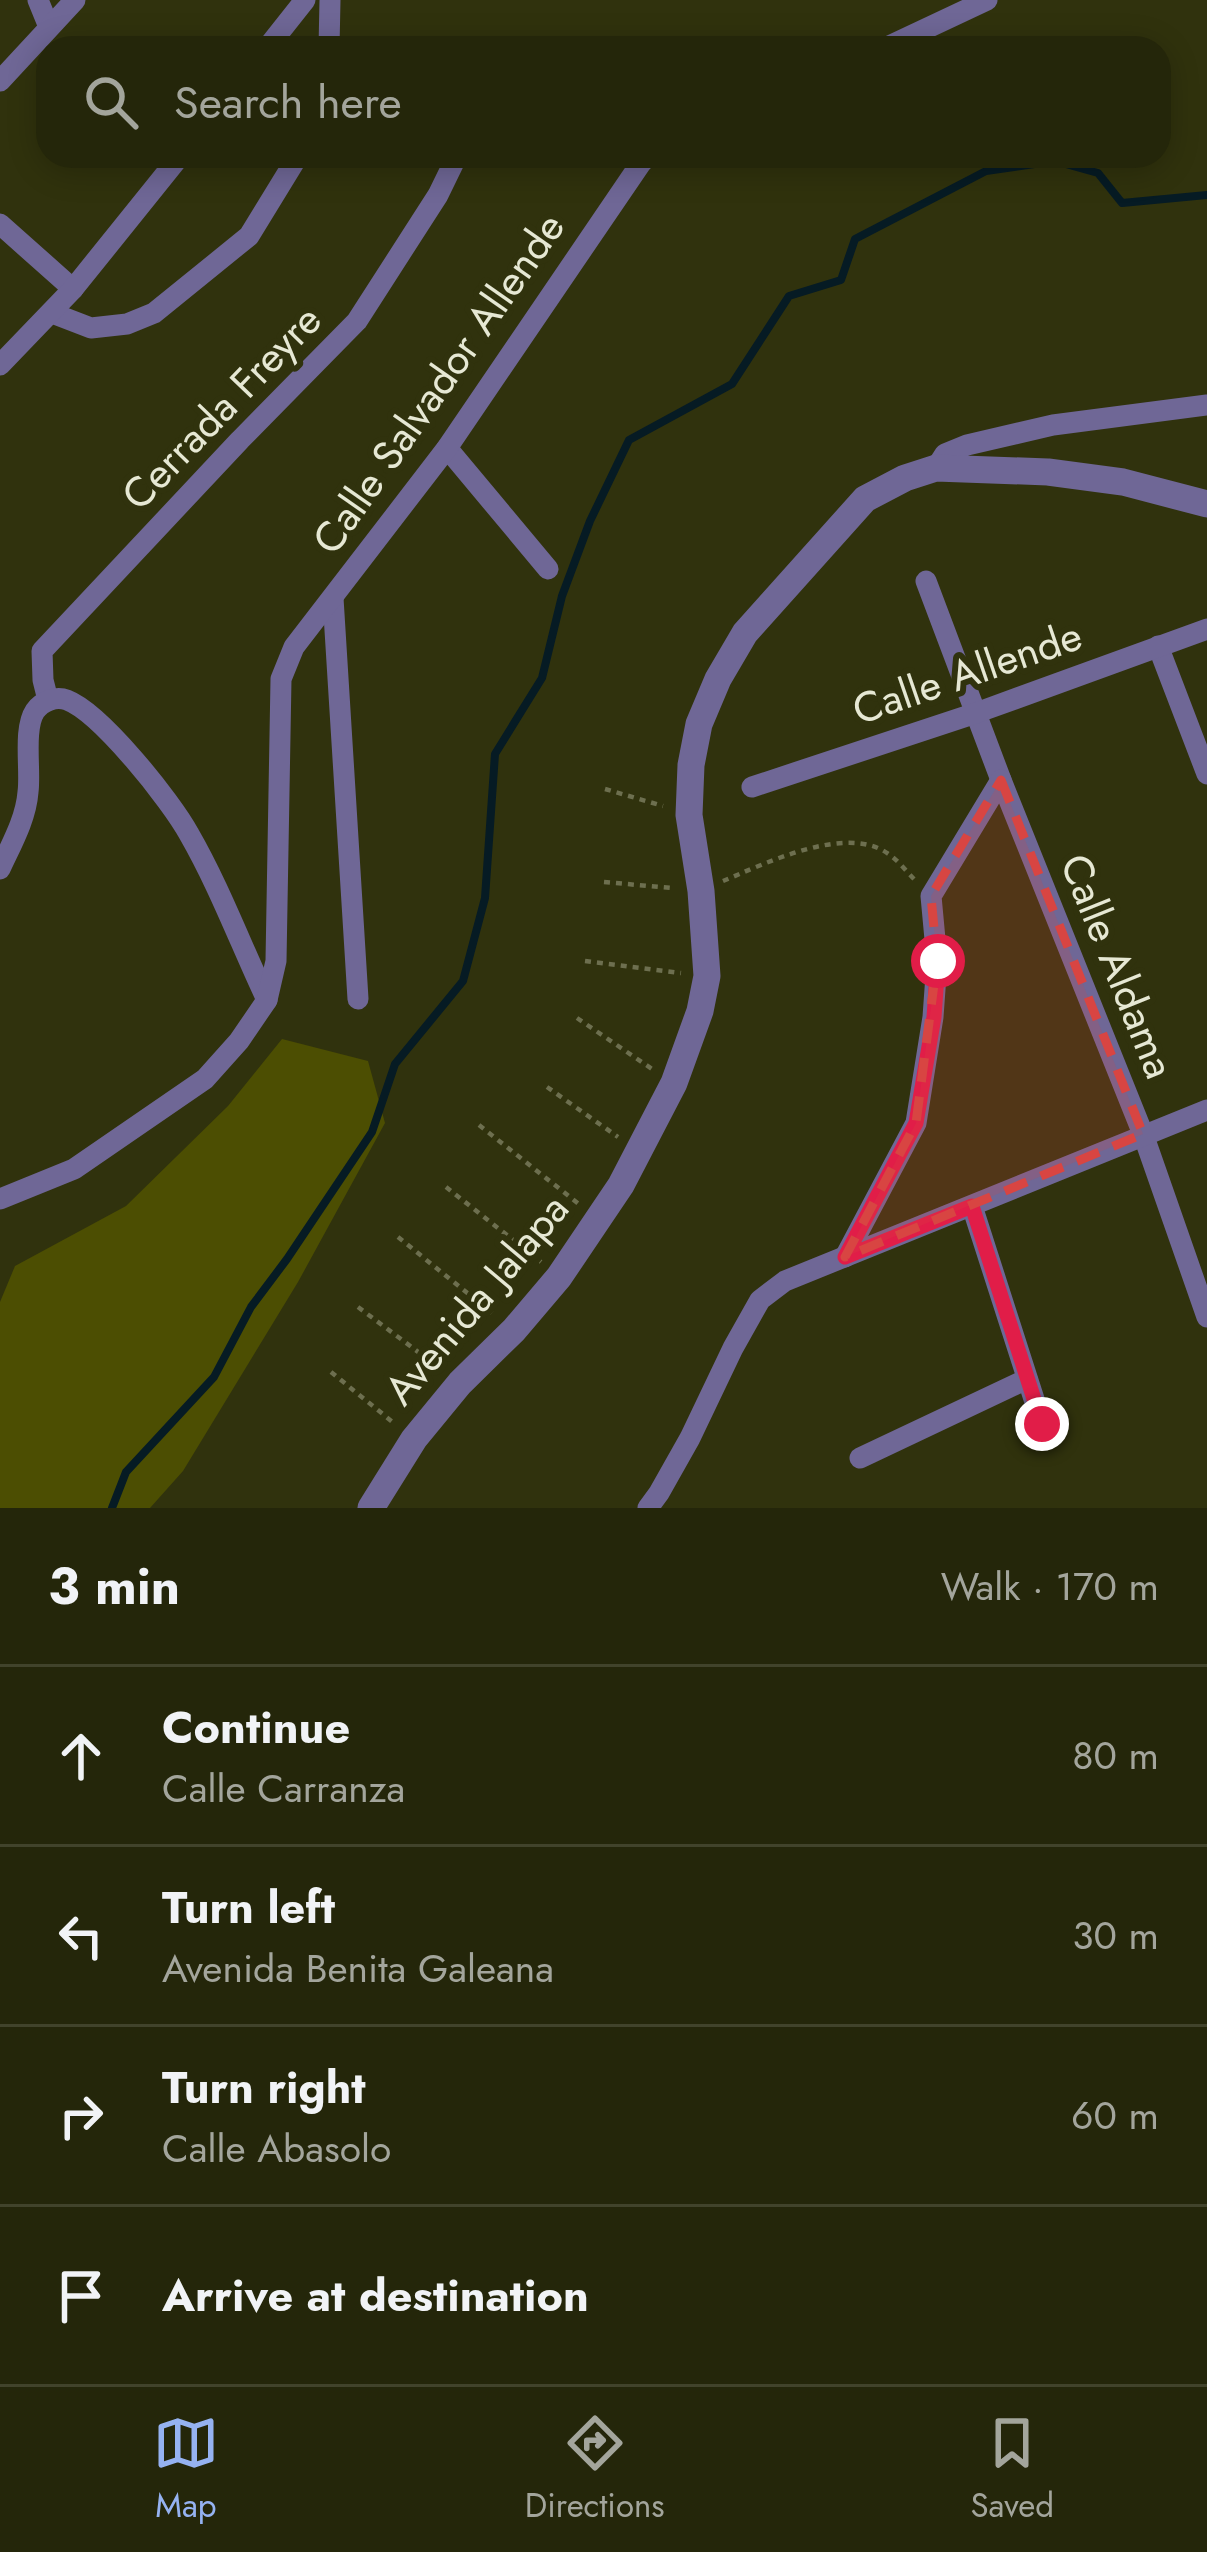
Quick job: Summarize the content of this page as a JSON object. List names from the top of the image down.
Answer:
{
  "streets": {
    "street": [
      "Calle Salvador Allende",
      "Cerrada Freyre",
      "Calle Allende",
      "Calle Aldama",
      "Avenida Jalapa"
    ]
  },
  "crossings": [
    ["Calle Allende", "Calle Aldama"]
  ],
  "page": {
    "search": "Search here",
    "heading": ["3 min", "Walk · 170 m"],
    "list": [
      ["Continue", "Calle Carranza", "80 m"],
      ["Turn left", "Avenida Benita Galeana", "30 m"],
      ["Turn right", "Calle Abasolo", "60 m"],
      "Arrive at destination"
    ],
    "nav": ["Map", "Directions", "Saved"]
  }
}
